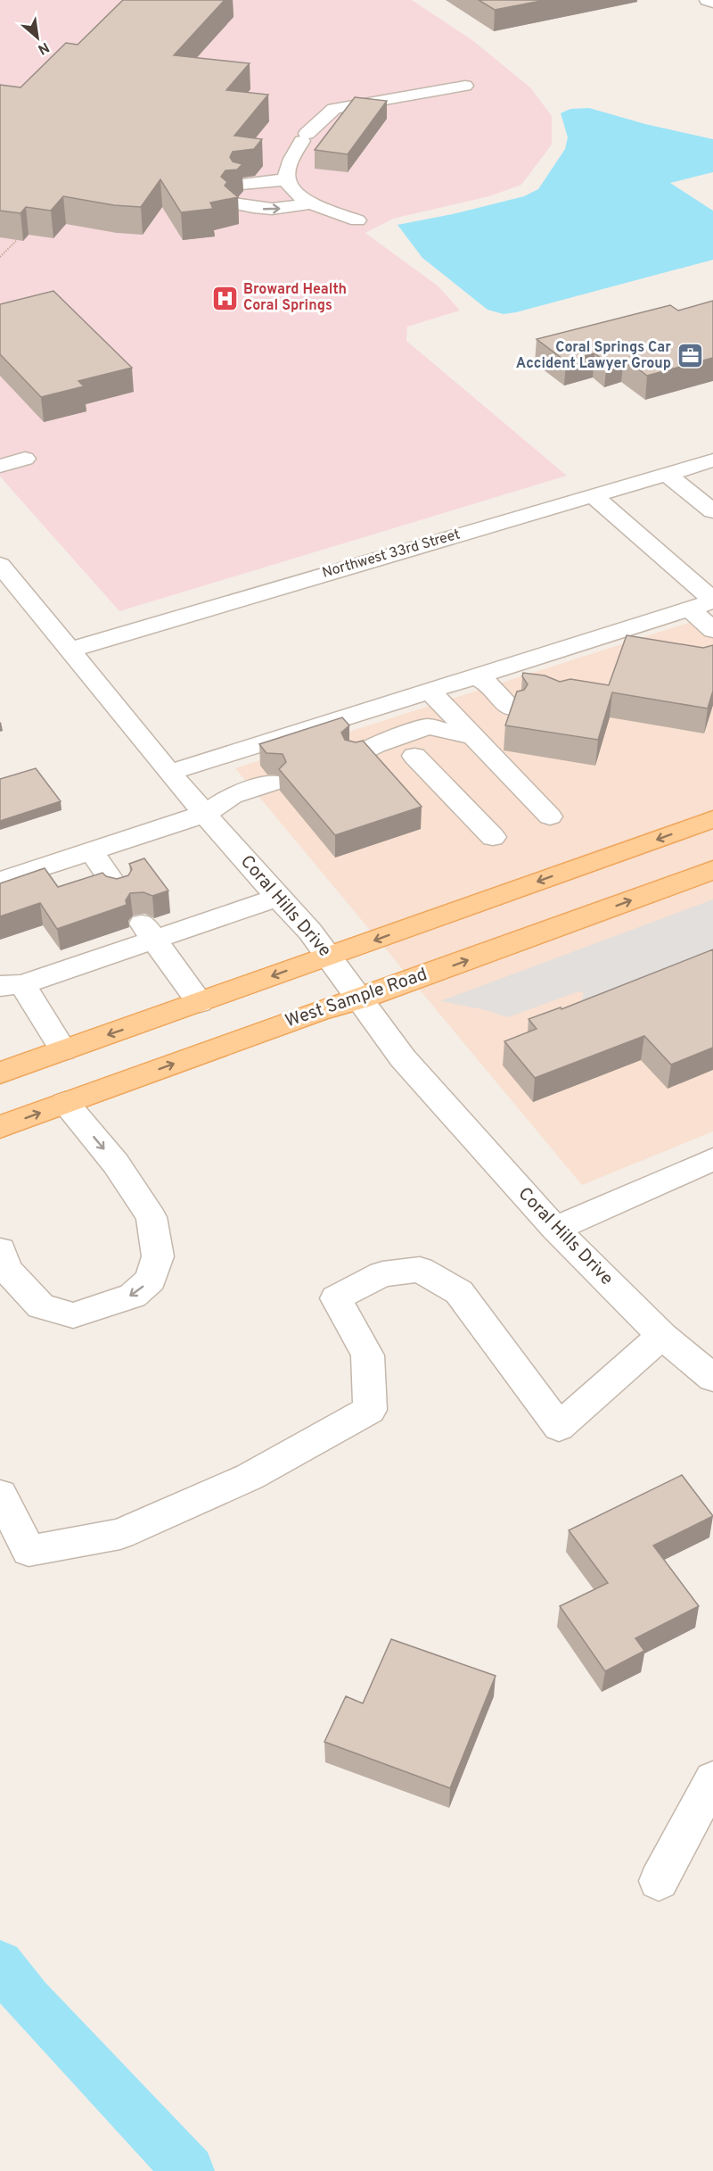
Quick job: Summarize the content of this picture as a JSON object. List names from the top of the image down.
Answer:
{
  "streets": {
    "main road": ["West Sample Road"],
    "street": ["Northwest 33rd Street", "Coral Hills Drive"]
  },
  "crossings": [
    ["Northwest 33rd Street", "Coral Hills Drive"],
    ["Coral Hills Drive", "West Sample Road"]
  ],
  "places": {
    "hospital": ["Broward Health Coral Springs"],
    "office": ["Coral Springs Car Accident Lawyer Group"]
  },
  "north": "bottom right"
}
